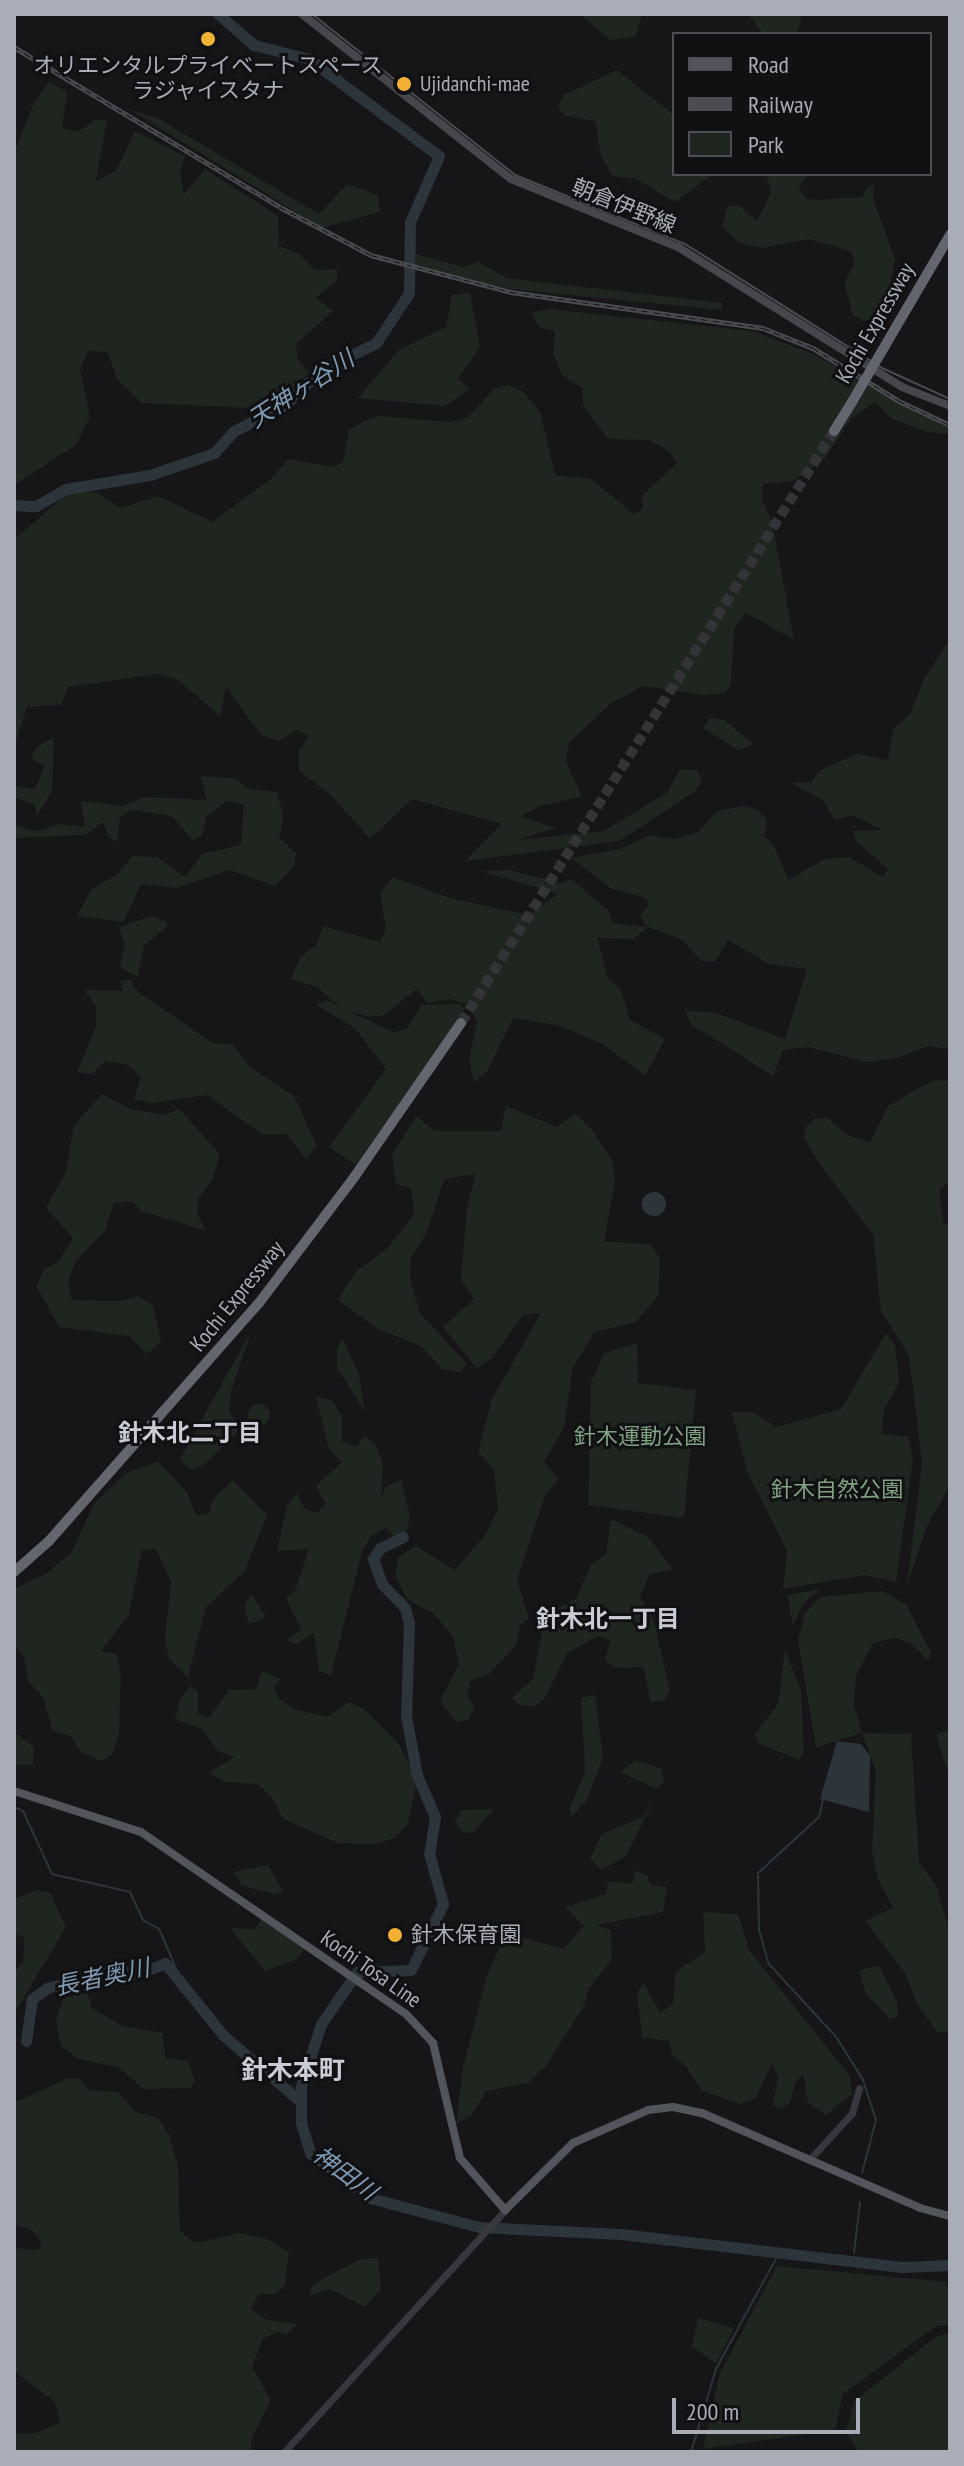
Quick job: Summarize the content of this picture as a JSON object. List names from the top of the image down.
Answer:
{
  "streets": {
    "highway": ["Kochi Expressway"],
    "main road": ["朝倉伊野線", "Kochi Tosa Line"]
  },
  "districts": ["針木北二丁目", "針木北一丁目", "針木本町"],
  "water": ["天神ヶ谷川", "長者奥川", "神田川"],
  "parks": ["針木運動公園", "針木自然公園"],
  "places": ["オリエンタルプライベートスペース ラジャイスタナ", "Ujidanchi-mae", "針木保育園"],
  "legend": ["Road", "Railway", "Park"],
  "scale_bar": "200 m"
}
